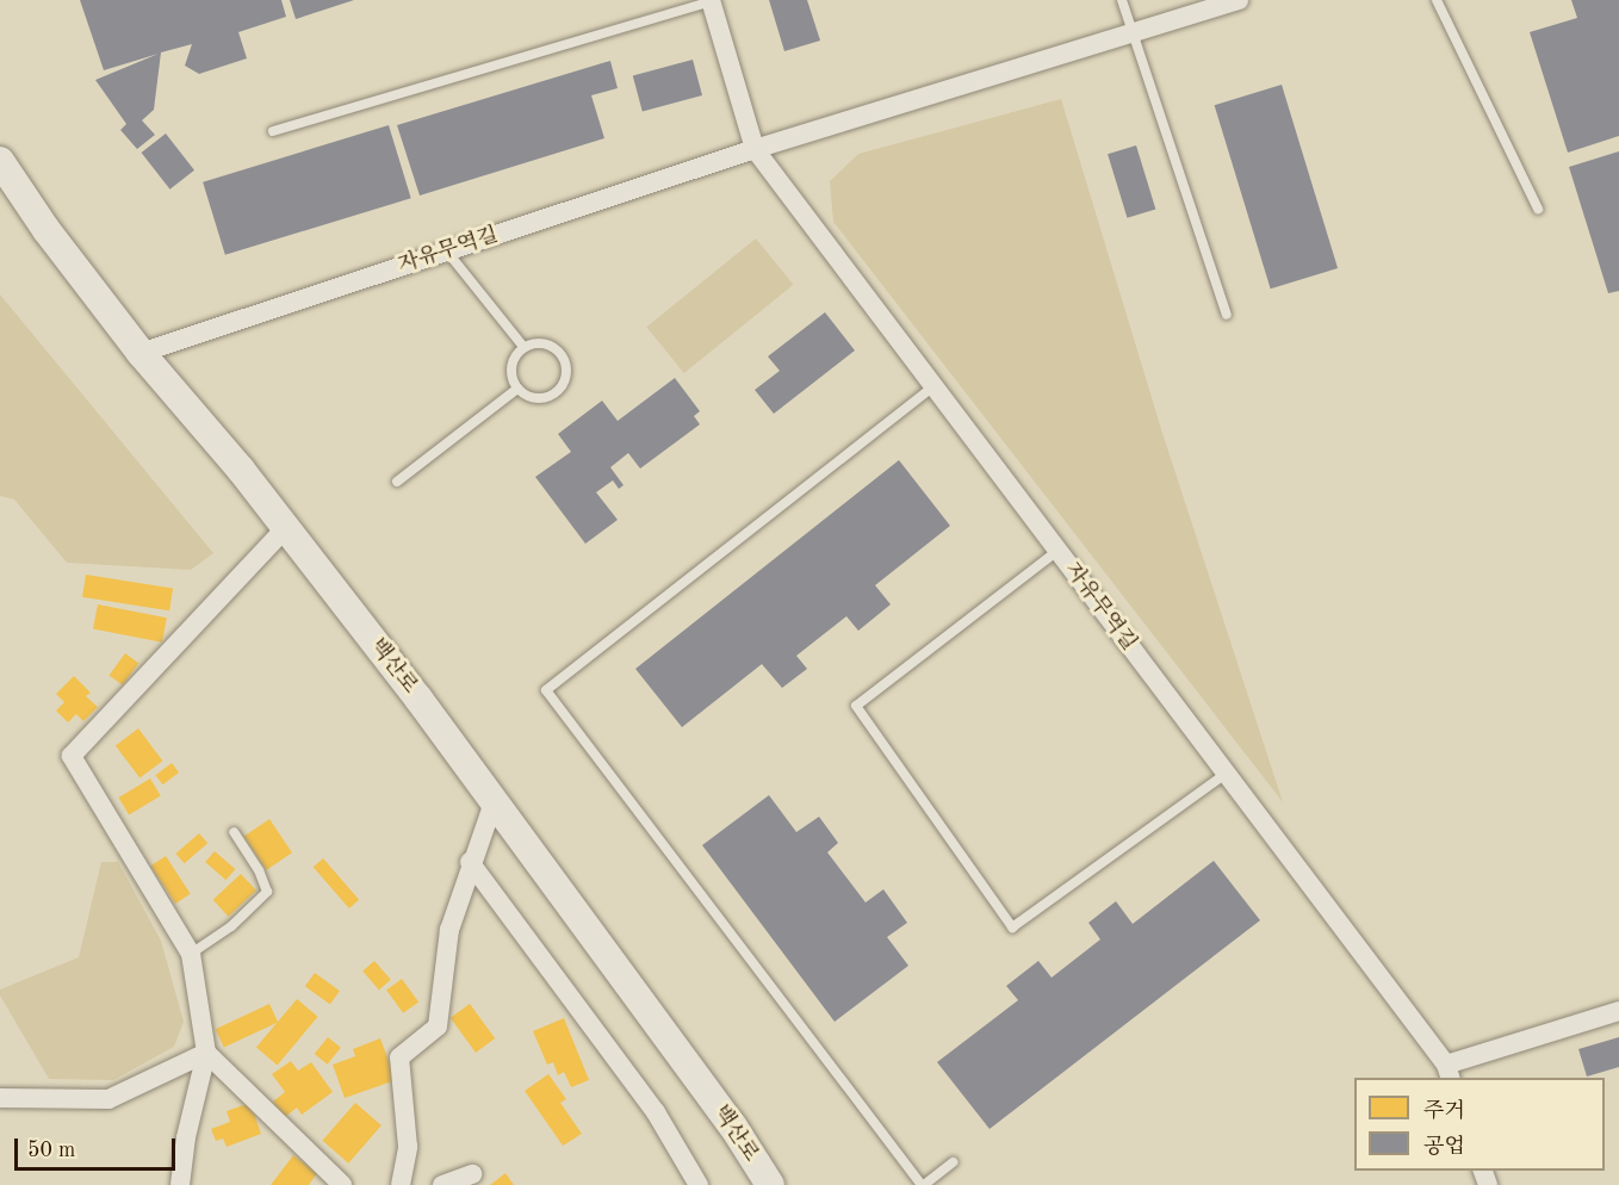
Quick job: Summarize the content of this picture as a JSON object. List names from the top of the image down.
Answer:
{
  "streets": {
    "main road": ["백산로"],
    "street": ["자유무역길"]
  },
  "crossings": [
    ["자유무역길", "백산로"]
  ],
  "legend": ["주거", "공업"],
  "scale_bar": "50 m"
}
